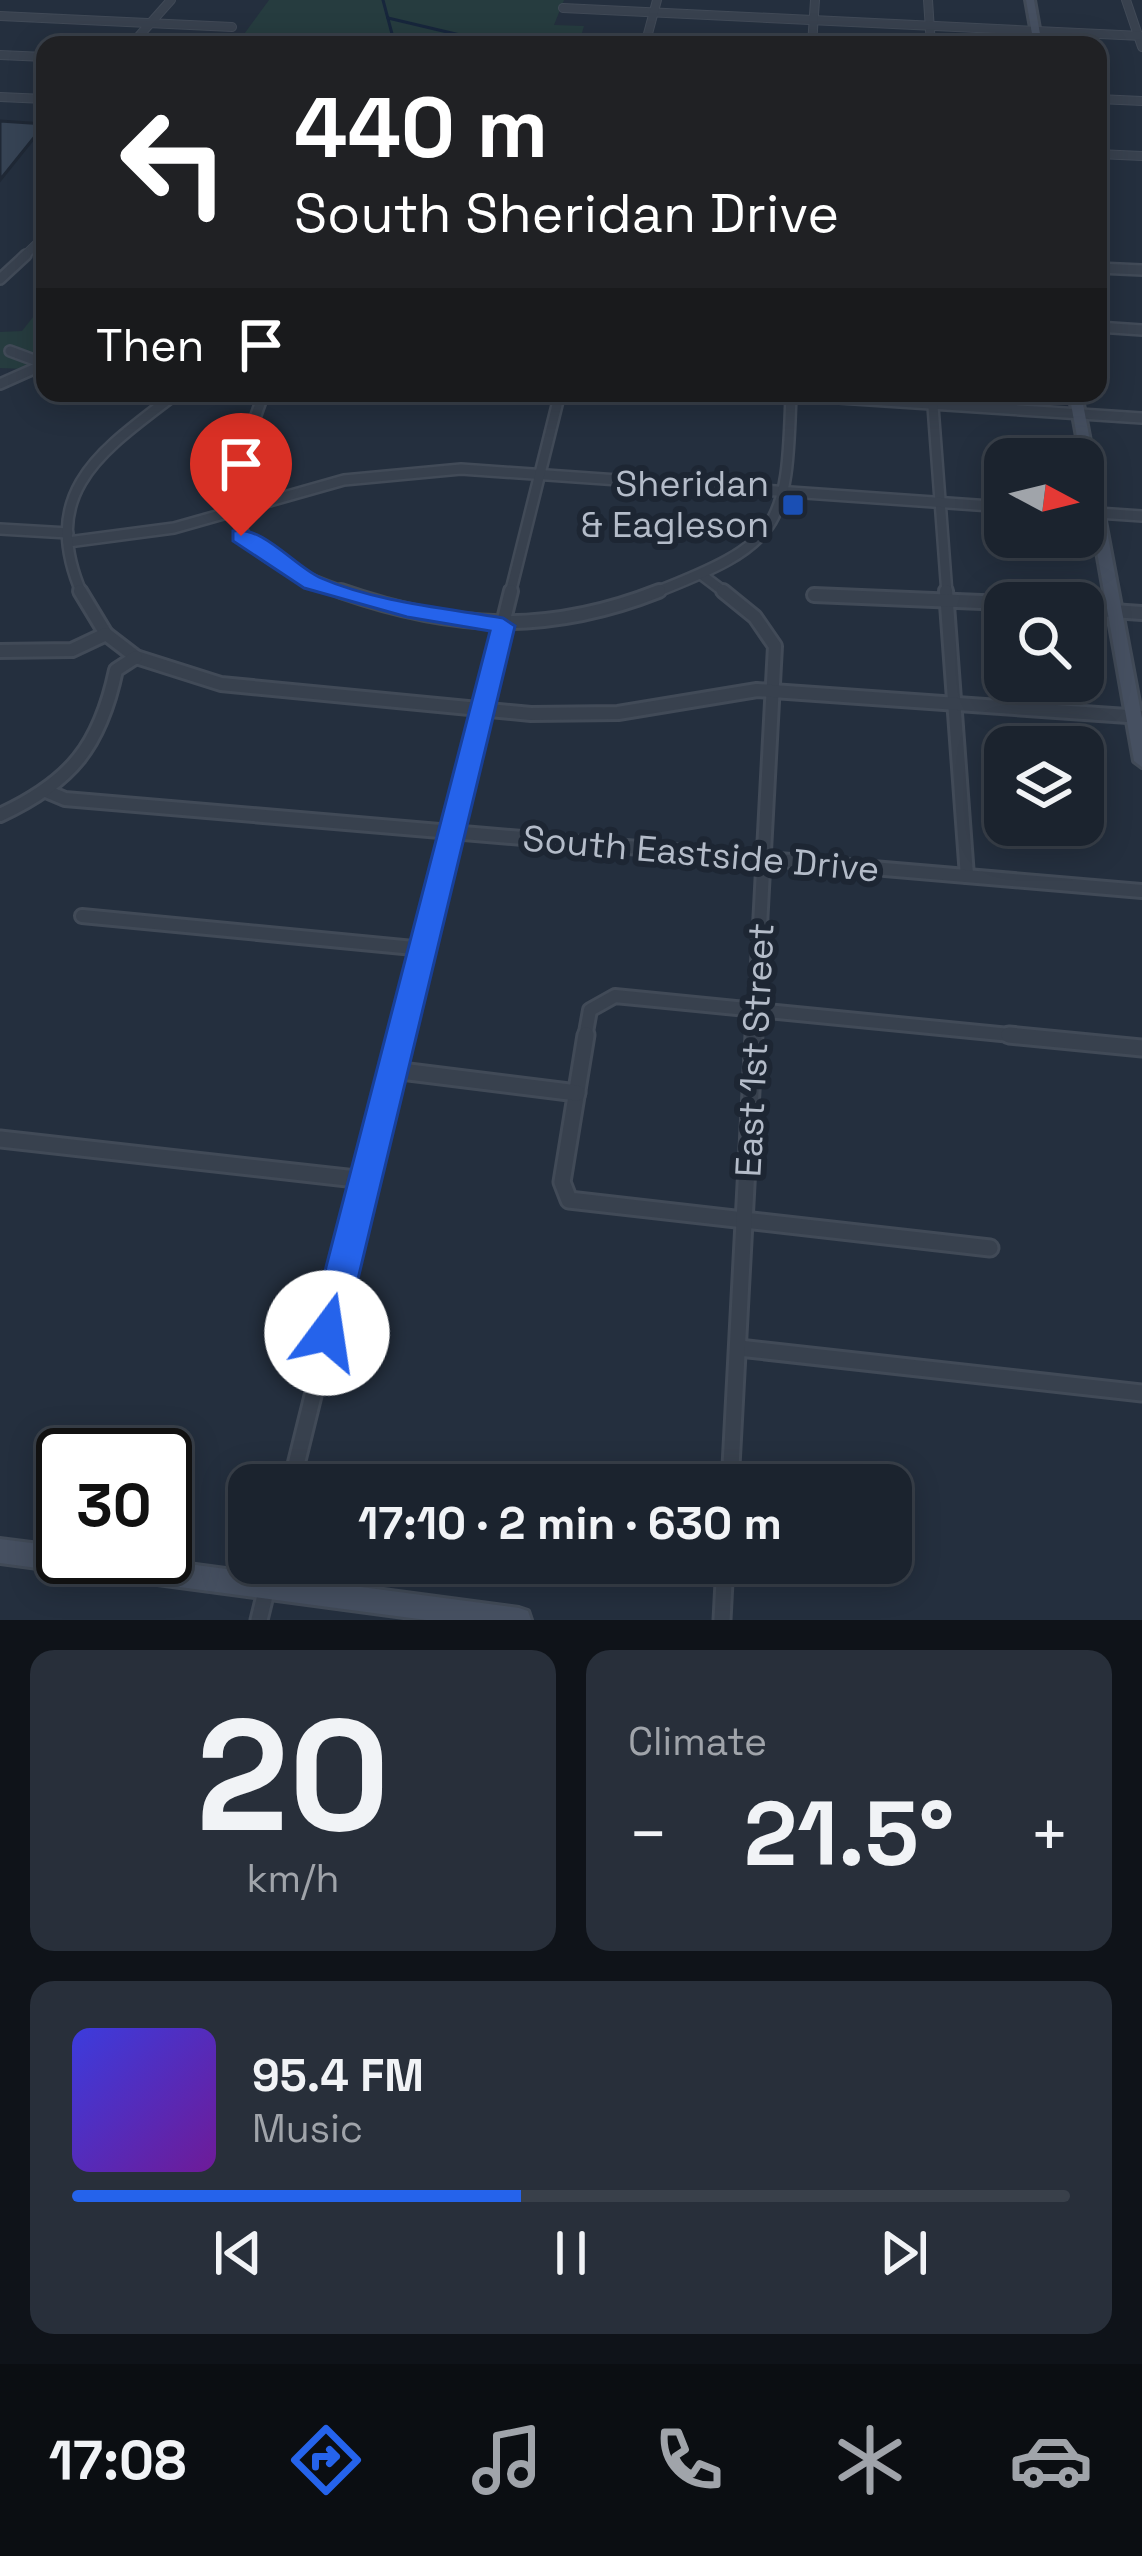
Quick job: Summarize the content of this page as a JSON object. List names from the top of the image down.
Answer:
{
  "streets": {
    "street": ["South Eastside Drive", "East 1st Street"]
  },
  "crossings": [
    ["South Eastside Drive", "East 1st Street"]
  ],
  "places": {
    "transit": ["Sheridan & Eagleson"]
  },
  "north": "right",
  "page": {
    "turn": ["440 m", "South Sheridan Drive"],
    "then": "Then",
    "limit": "30",
    "trip": "17:10 · 2 min · 630 m",
    "tile": [
      ["20", "km/h"],
      "Climate"
    ],
    "heat": ["−", "21.5°", "+"],
    "song": ["95.4 FM", "Music"],
    "tabs": "17:08"
  }
}
